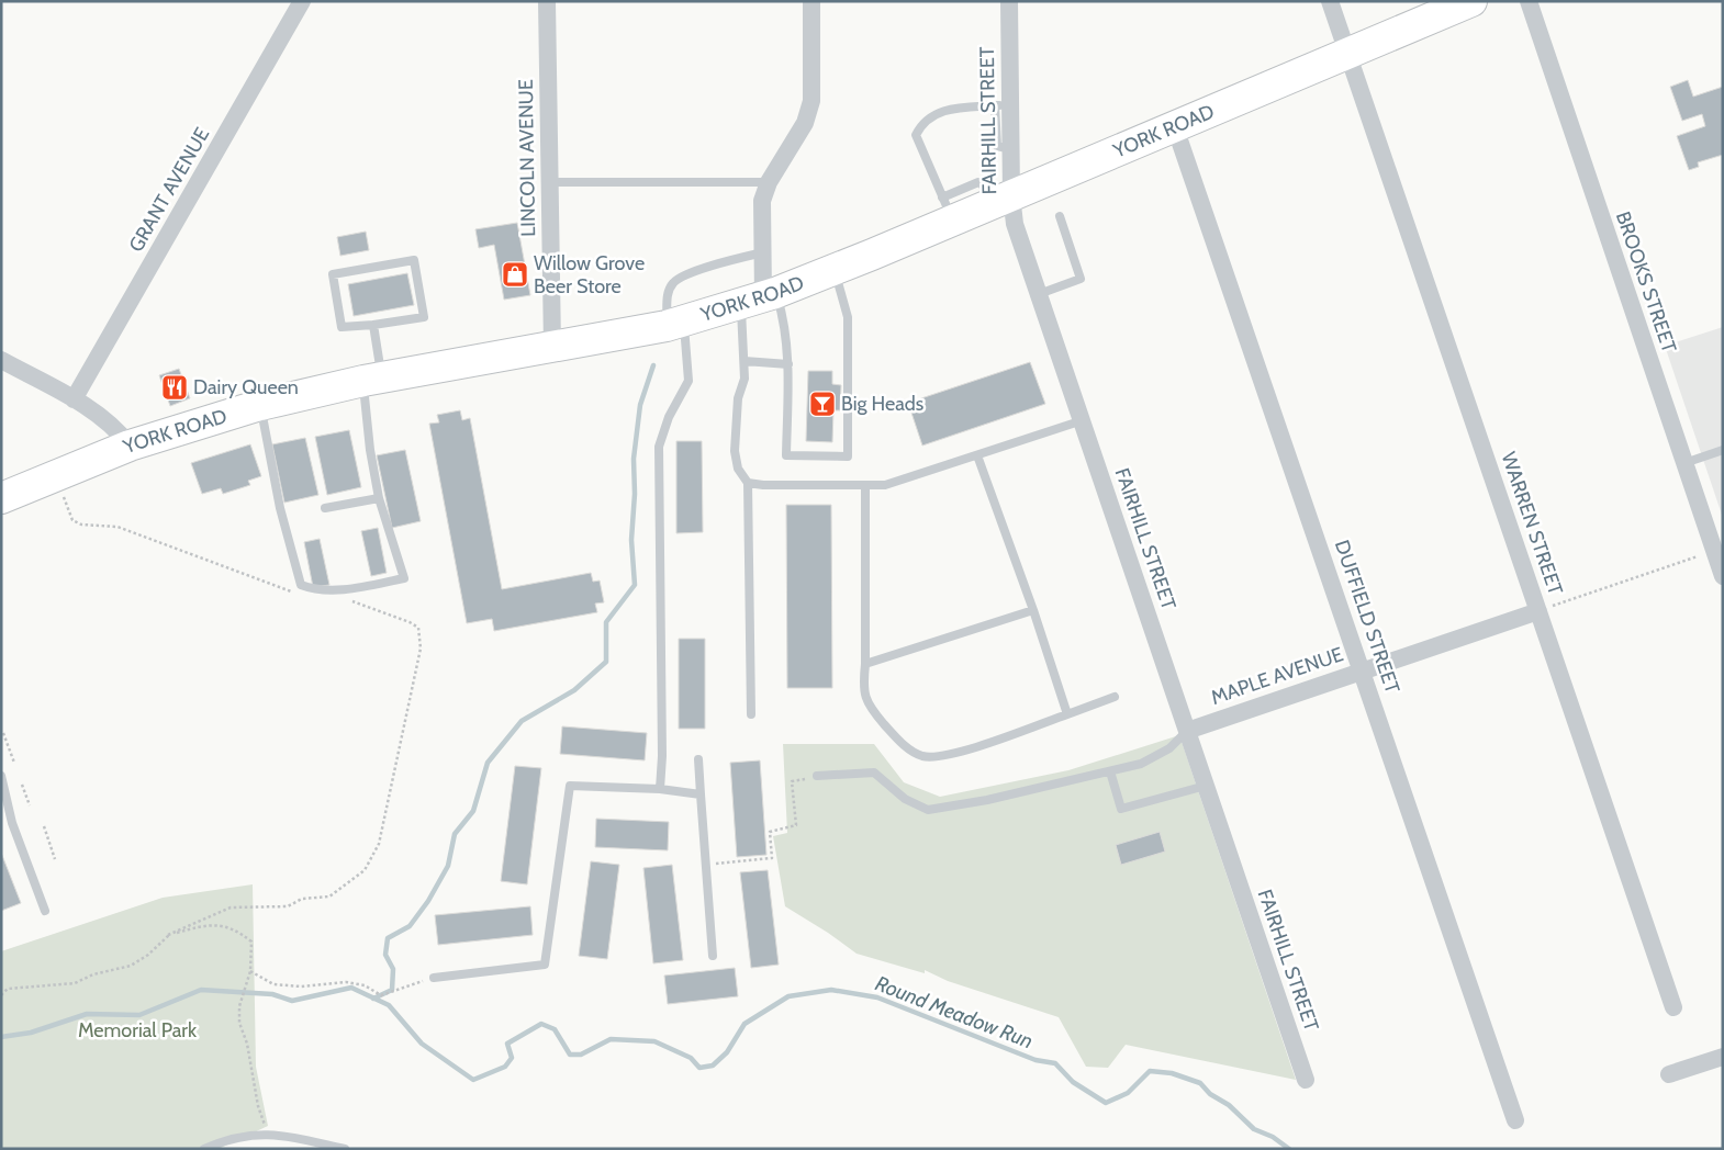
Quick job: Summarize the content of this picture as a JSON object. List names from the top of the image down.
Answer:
{
  "streets": {
    "highway": ["YORK ROAD"],
    "street": [
      "FAIRHILL STREET",
      "LINCOLN AVENUE",
      "GRANT AVENUE",
      "BROOKS STREET",
      "WARREN STREET",
      "DUFFIELD STREET",
      "MAPLE AVENUE"
    ]
  },
  "crossings": [
    ["FAIRHILL STREET", "YORK ROAD"],
    ["FAIRHILL STREET", "MAPLE AVENUE"],
    ["YORK ROAD", "LINCOLN AVENUE"],
    ["YORK ROAD", "WARREN STREET"],
    ["YORK ROAD", "DUFFIELD STREET"],
    ["WARREN STREET", "MAPLE AVENUE"],
    ["DUFFIELD STREET", "MAPLE AVENUE"]
  ],
  "water": ["Round Meadow Run"],
  "parks": ["Memorial Park"],
  "places": {
    "shop": ["Willow Grove Beer Store"],
    "restaurant": ["Dairy Queen"],
    "bar": ["Big Heads"]
  }
}
